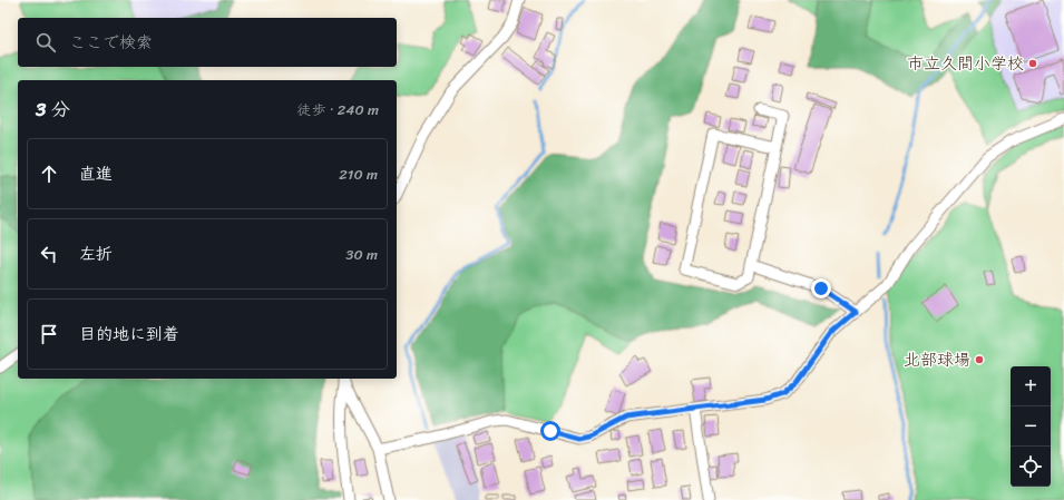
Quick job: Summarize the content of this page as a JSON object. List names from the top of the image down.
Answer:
{
  "places": ["市立久間小学校", "北部球場"],
  "page": {
    "search": "ここで検索",
    "heading": ["3 分", "徒歩 · 240 m"],
    "list": [
      ["直進", "210 m"],
      ["左折", "30 m"],
      "目的地に到着"
    ],
    "map_buttons": ["+", "−"]
  }
}
